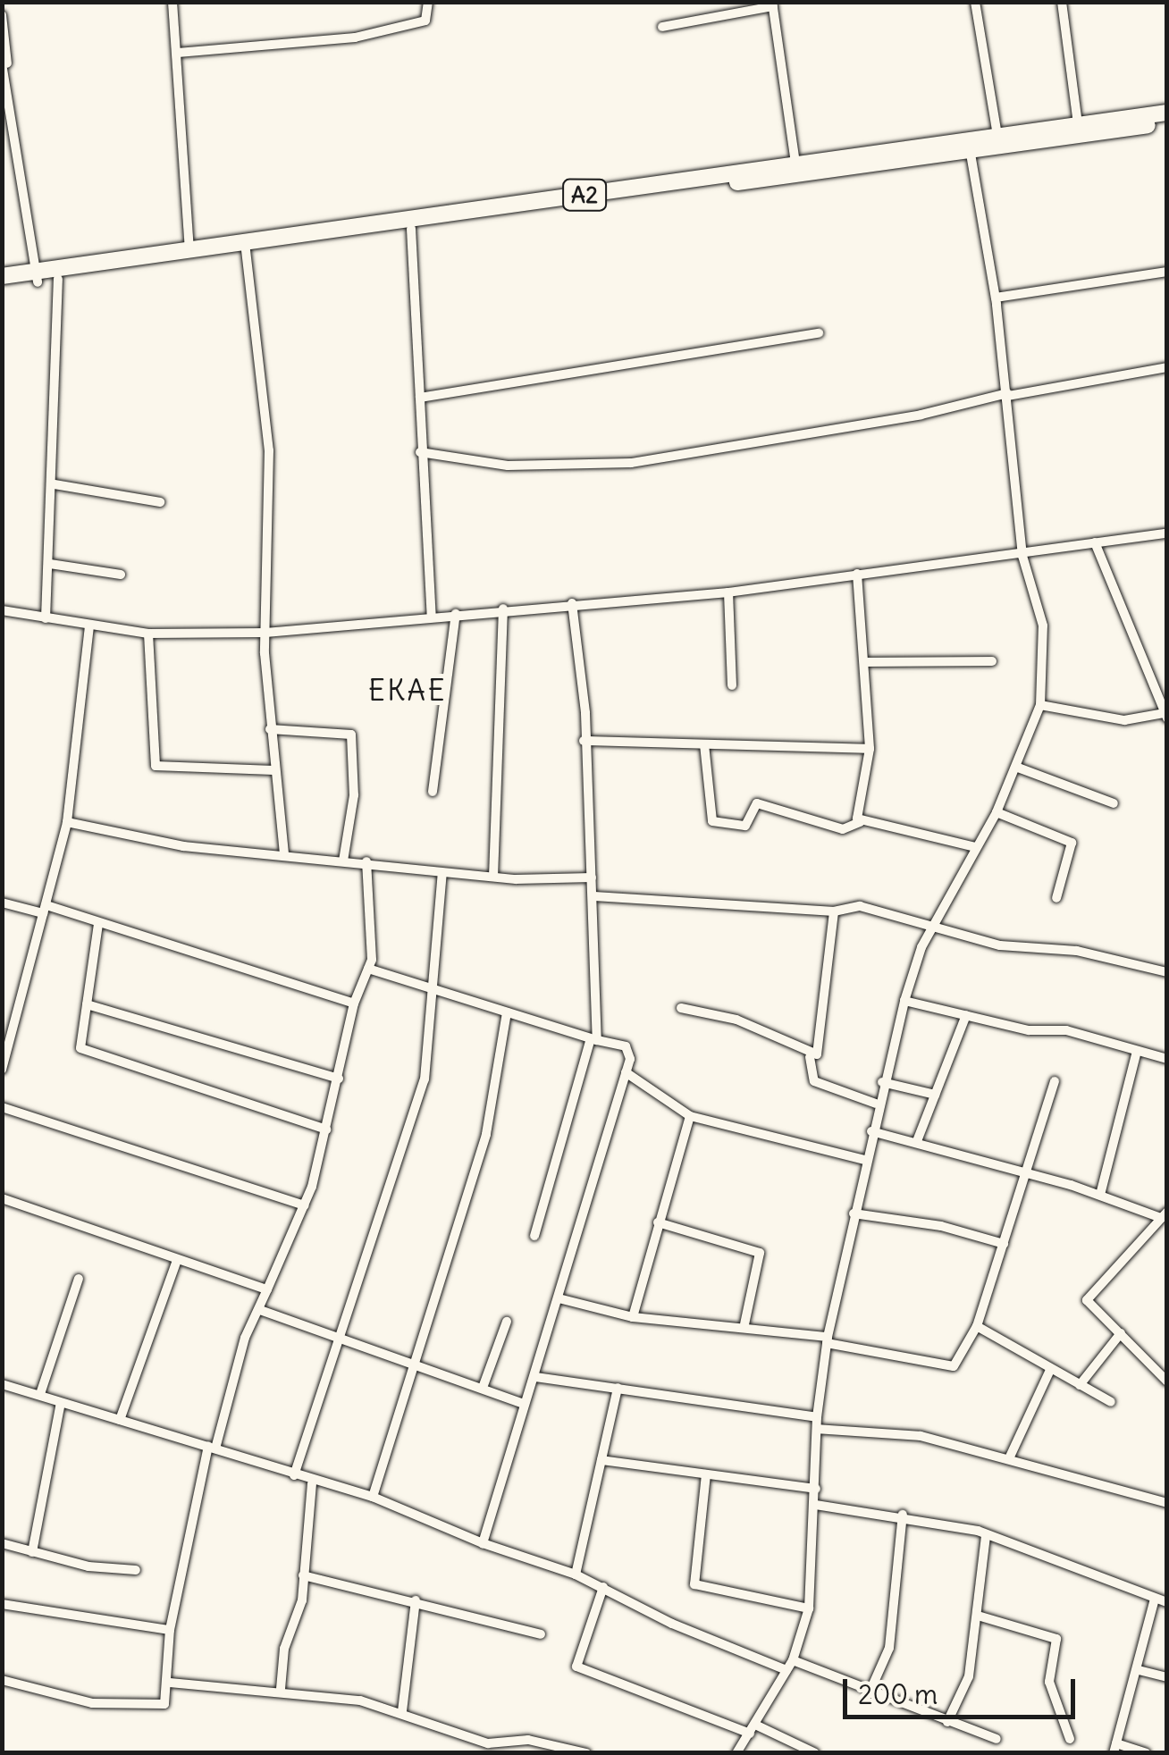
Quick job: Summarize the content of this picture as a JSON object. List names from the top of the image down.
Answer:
{
  "streets": {
    "highway": ["A2"]
  },
  "districts": ["EKAE"],
  "scale_bar": "200 m"
}
